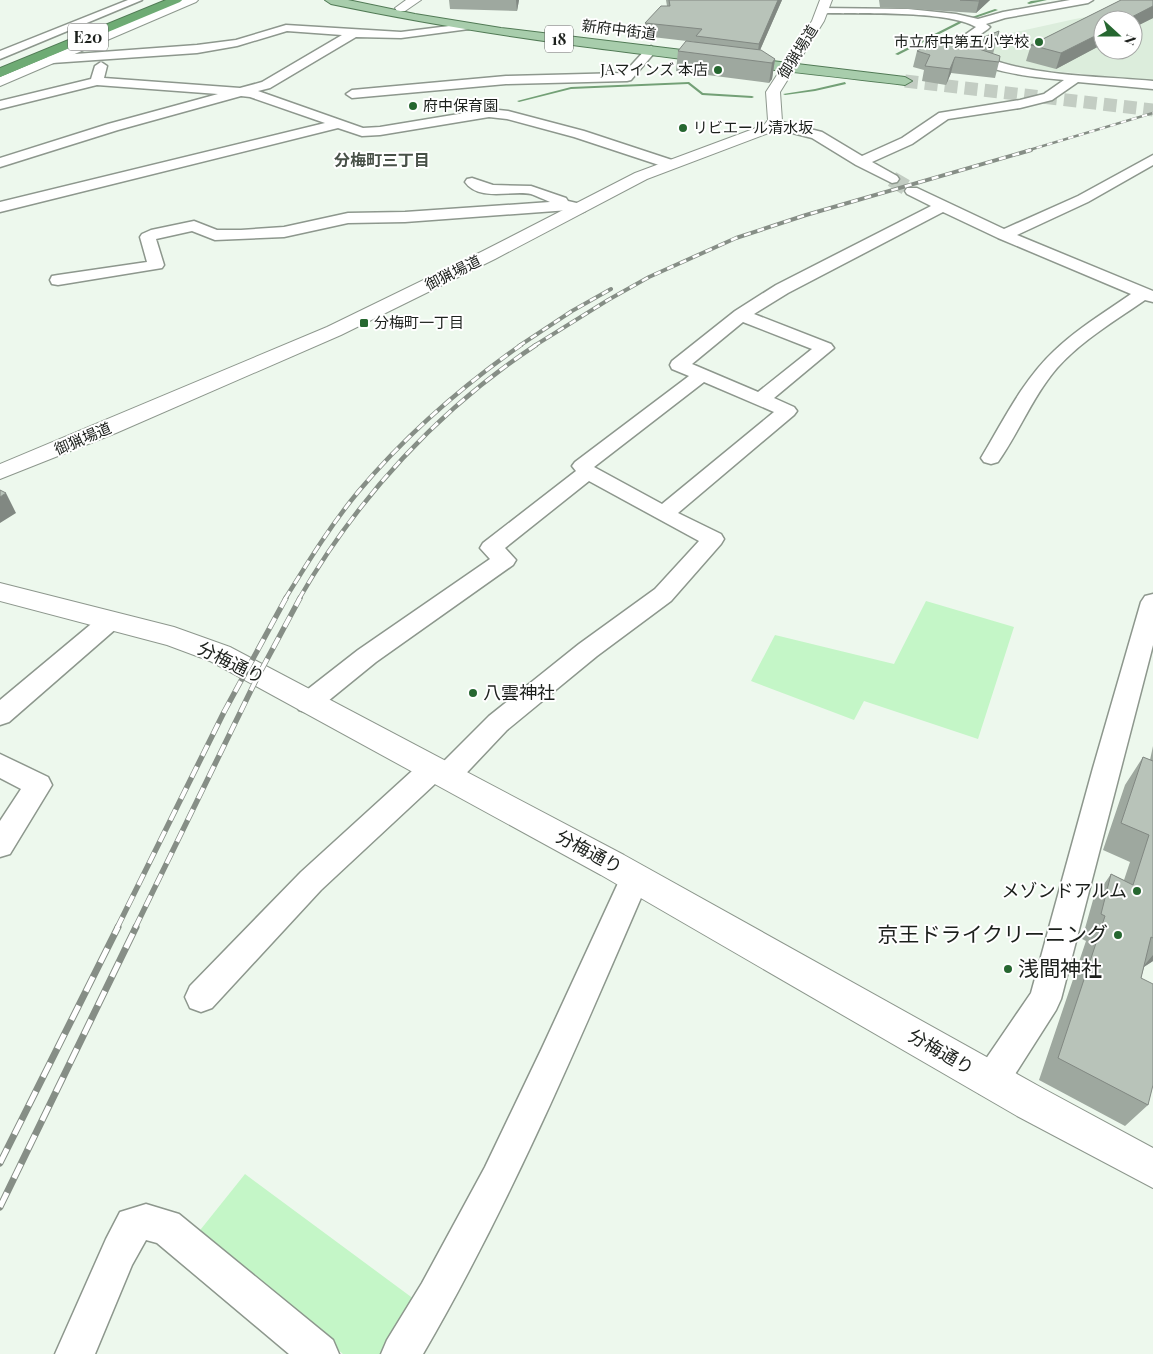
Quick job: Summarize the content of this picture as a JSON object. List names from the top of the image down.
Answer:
{
  "streets": {
    "highway": ["E20"],
    "main road": ["新府中街道", "18"],
    "street": ["御猟場道", "分梅通り"]
  },
  "crossings": [
    ["新府中街道", "御猟場道"]
  ],
  "districts": ["分梅町三丁目"],
  "places": {
    "other": [
      "市立府中第五小学校",
      "JAマインズ 本店",
      "府中保育園",
      "リビエール清水坂",
      "八雲神社",
      "メゾンドアルム",
      "京王ドライクリーニング",
      "浅間神社"
    ],
    "transit": ["分梅町一丁目"]
  },
  "north": "right"
}
